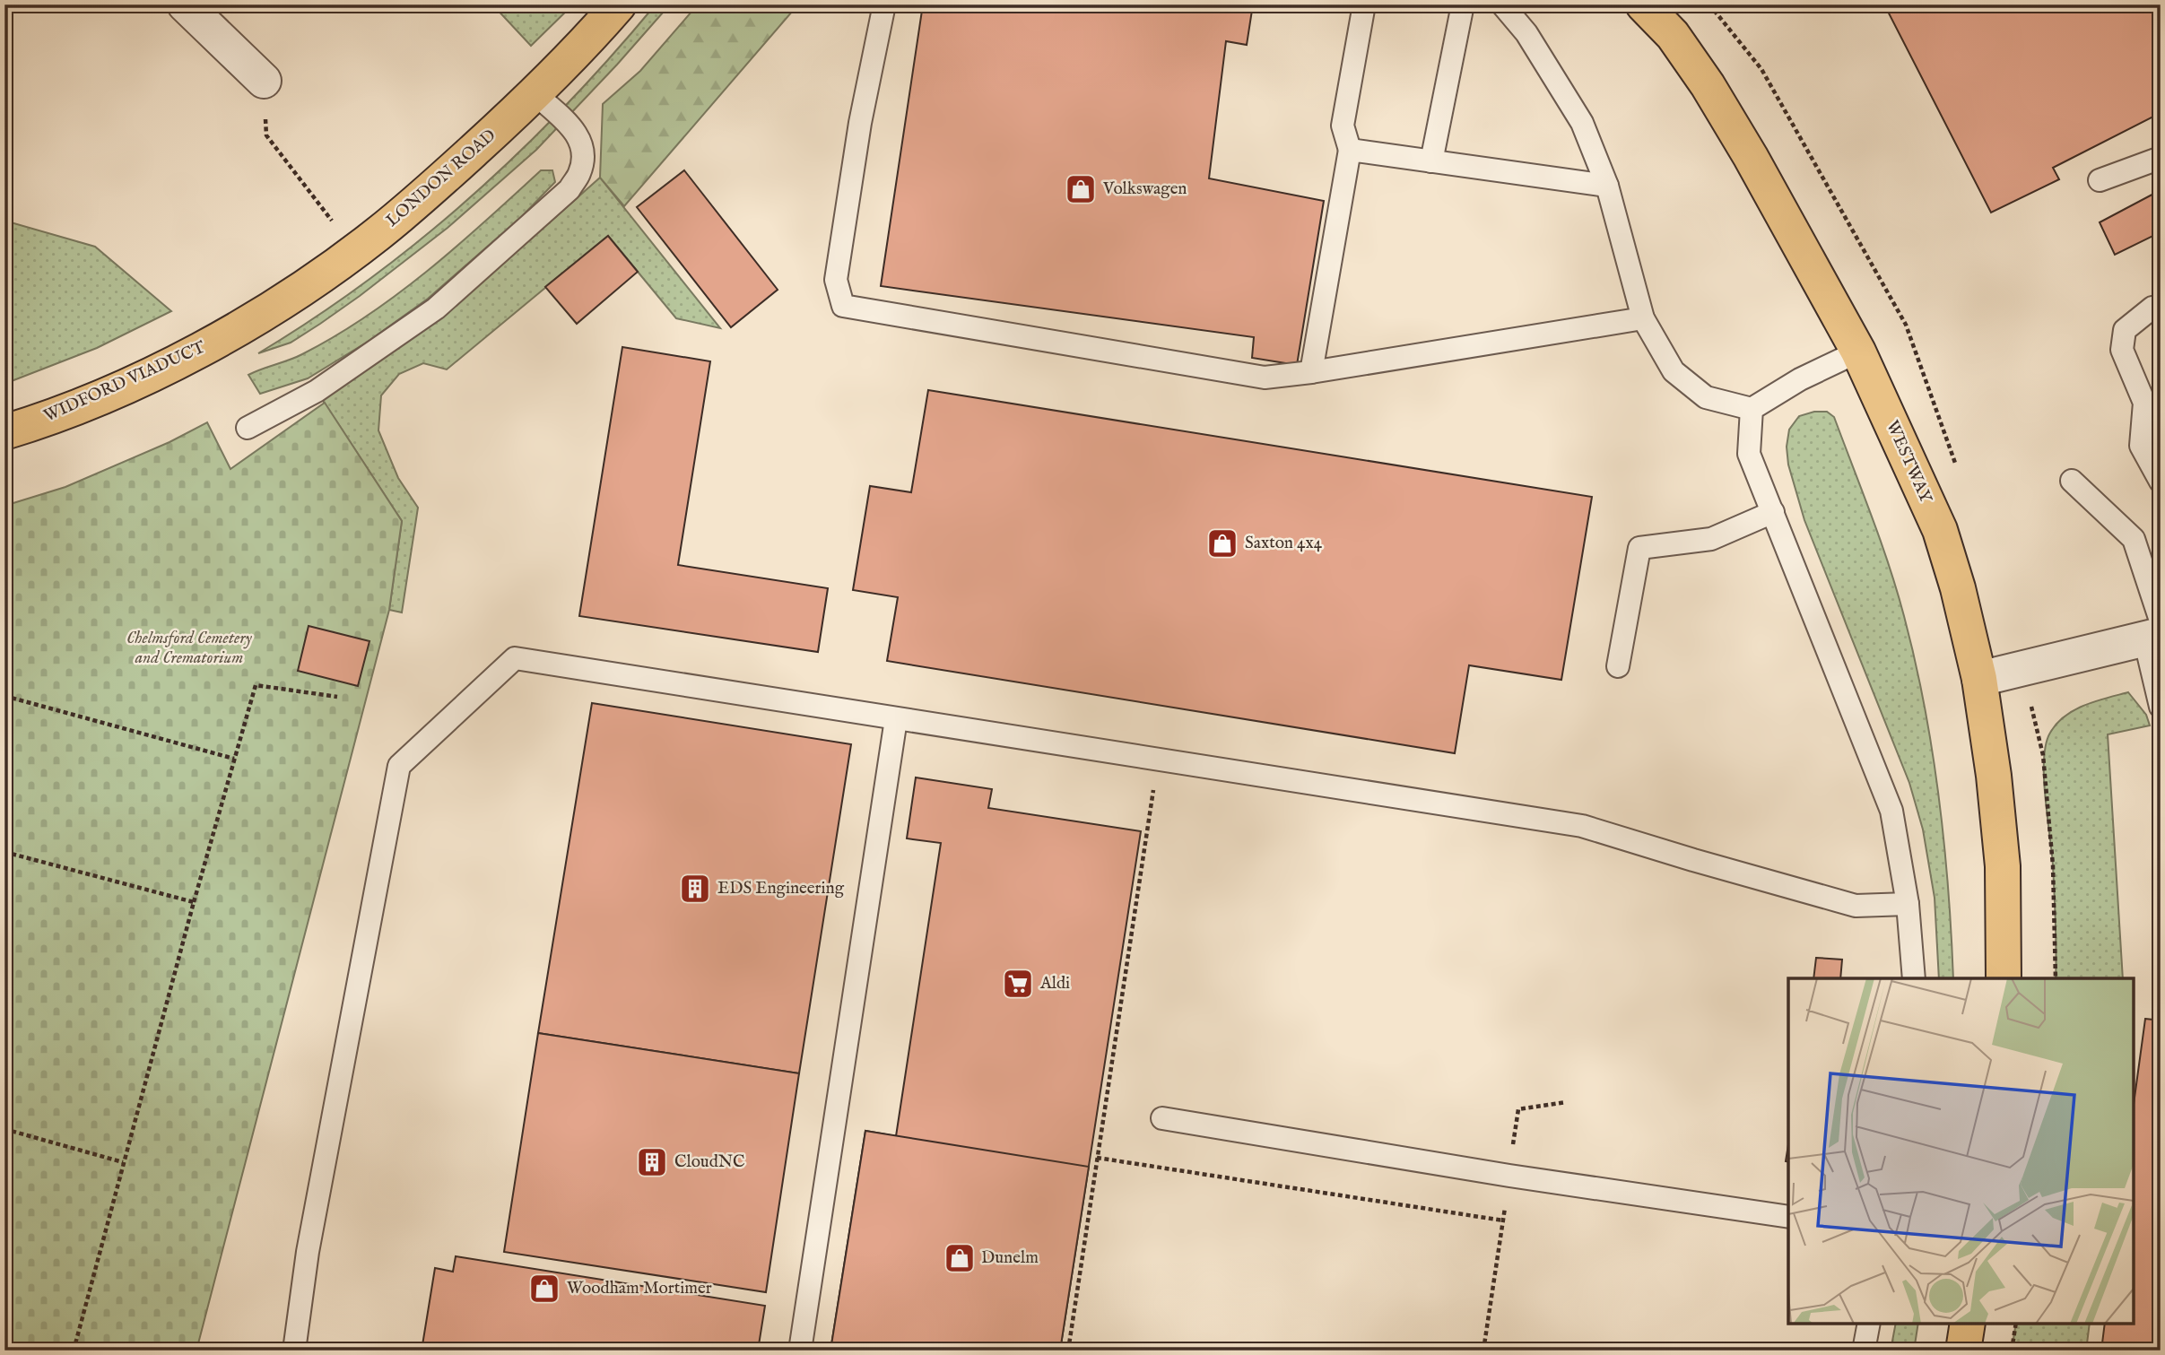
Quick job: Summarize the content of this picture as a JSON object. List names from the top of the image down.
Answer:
{
  "streets": {
    "main road": ["LONDON ROAD", "WIDFORD VIADUCT", "WESTWAY"]
  },
  "crossings": [
    ["LONDON ROAD", "WIDFORD VIADUCT"]
  ],
  "parks": ["Chelmsford Cemetery and Crematorium"],
  "places": {
    "shop": [
      "Volkswagen",
      "Saxton 4x4",
      "Dunelm",
      "Woodham Mortimer"
    ],
    "building": ["EDS Engineering", "CloudNC"],
    "supermarket": ["Aldi"]
  }
}
